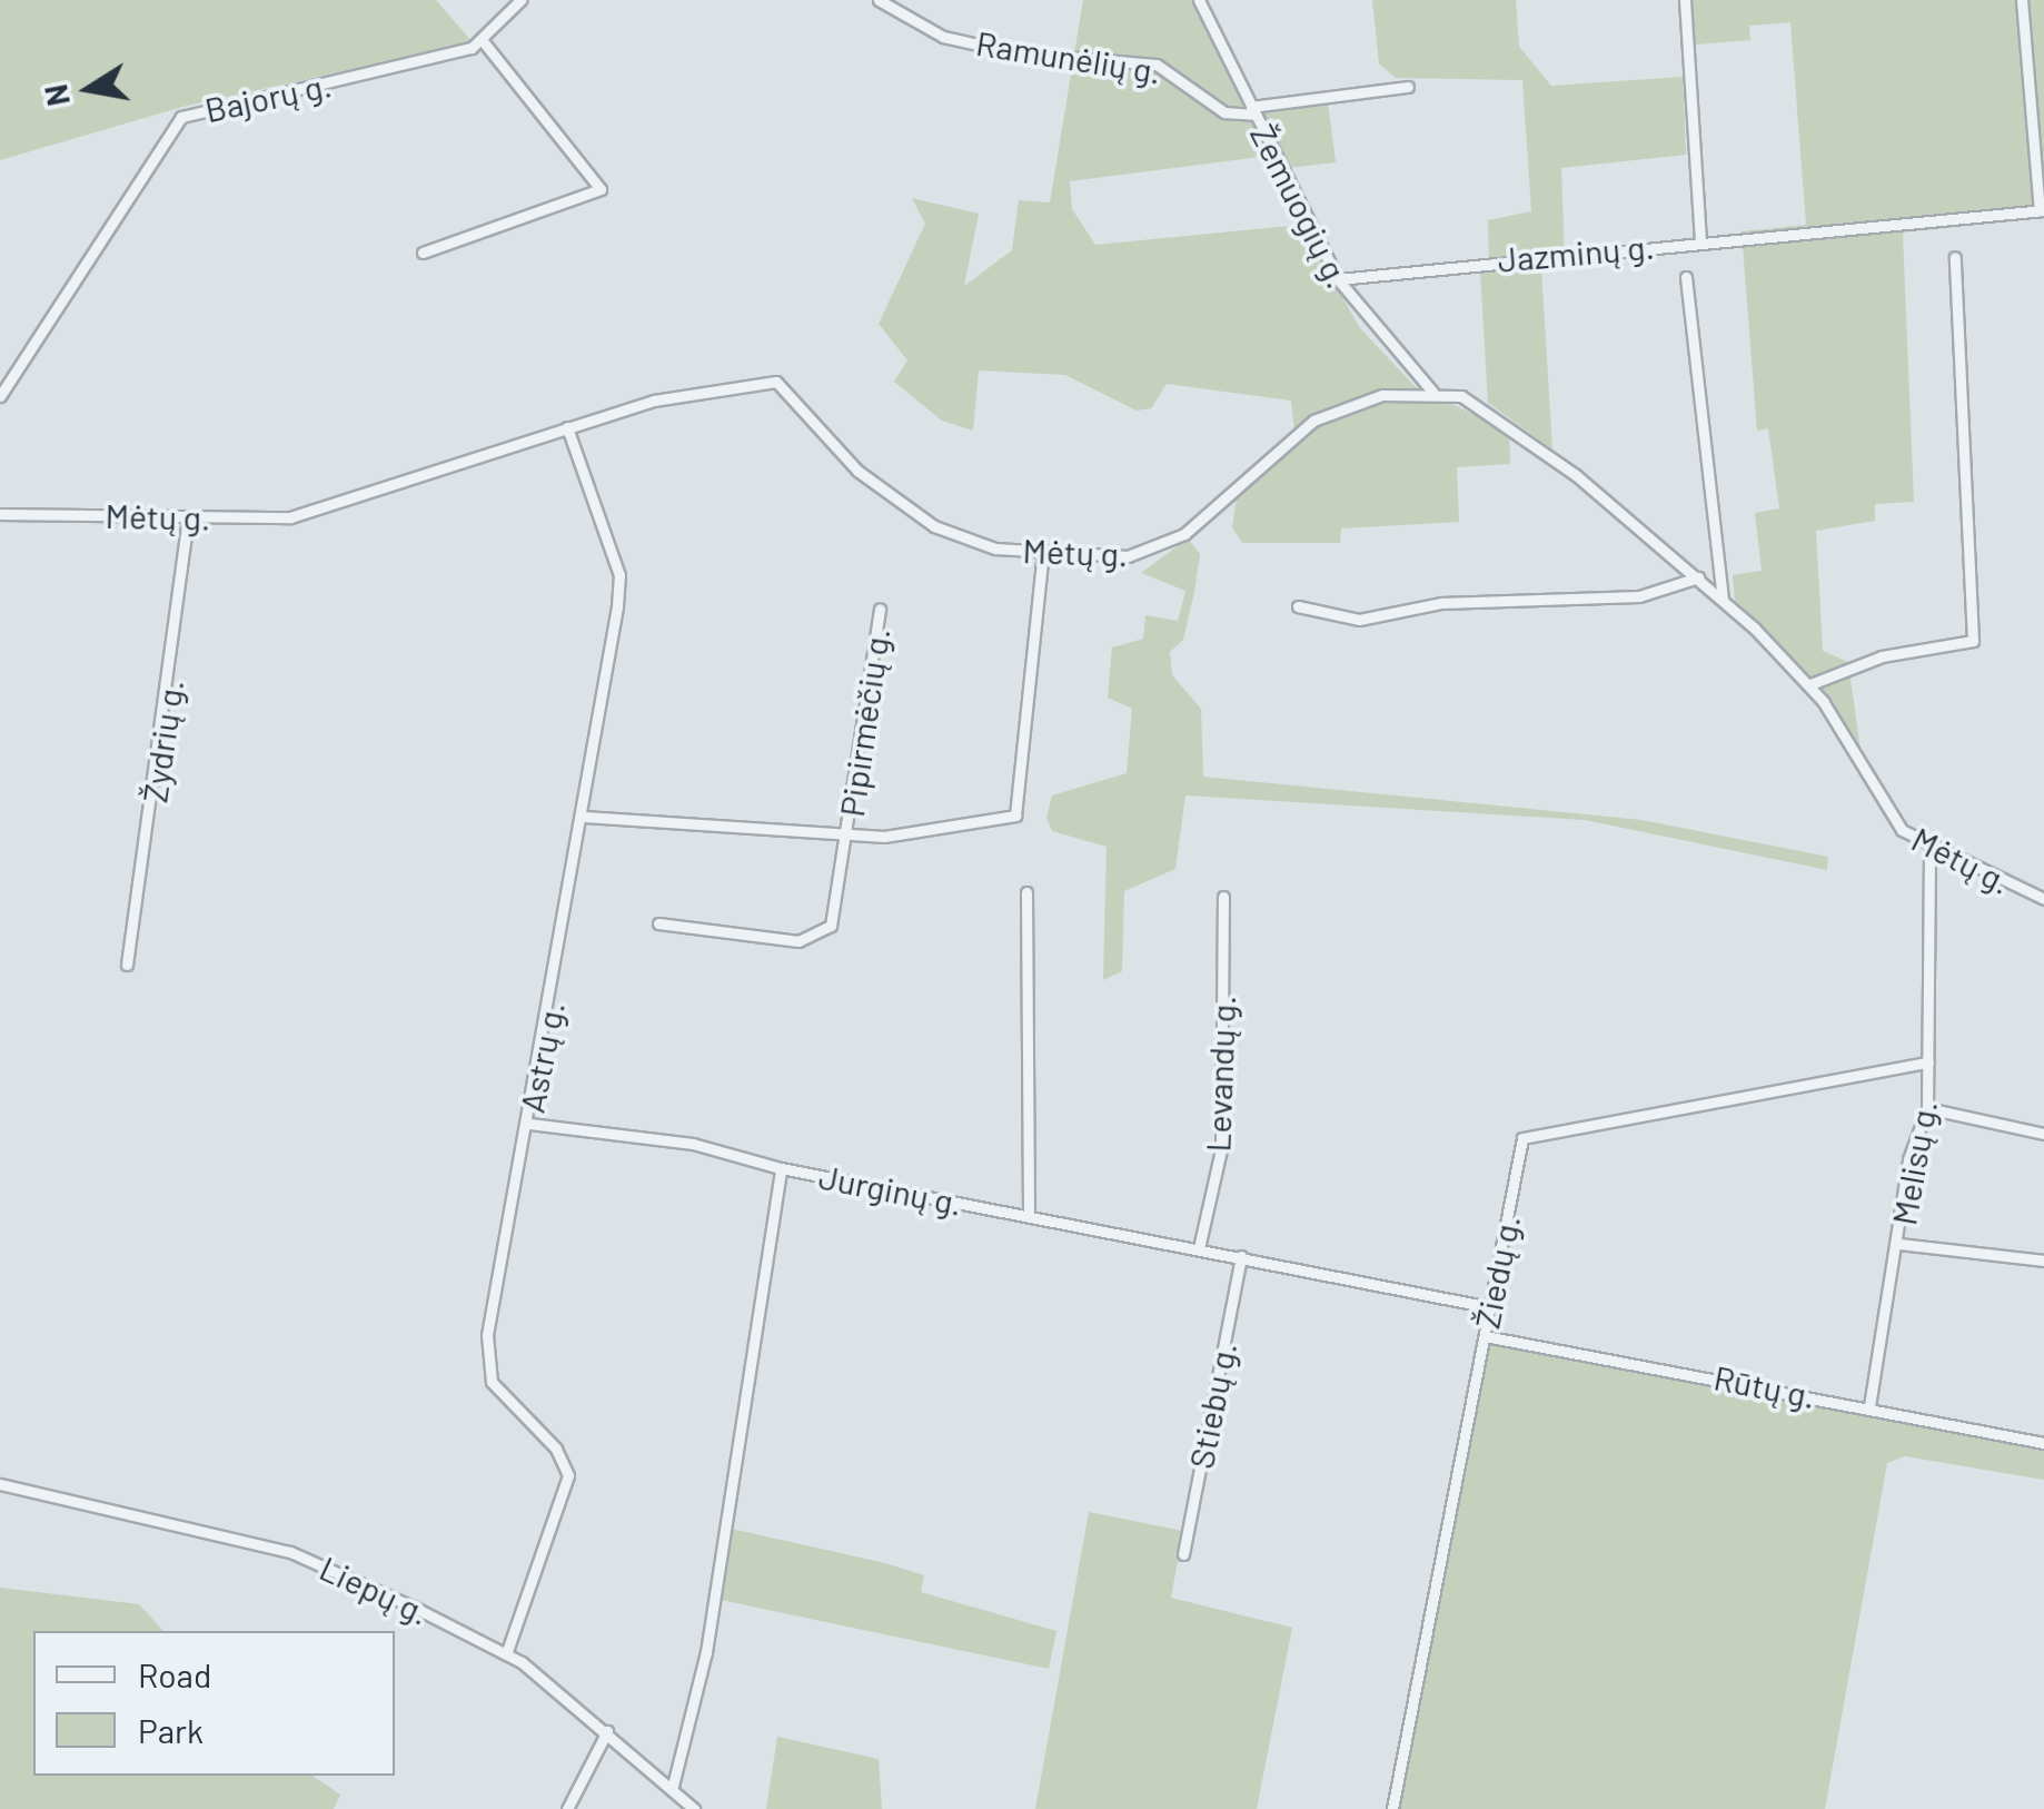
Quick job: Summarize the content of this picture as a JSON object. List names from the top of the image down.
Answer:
{
  "streets": {
    "street": [
      "Ramunėlių g.",
      "Bajorų g.",
      "Žemuogių g.",
      "Jazminų g.",
      "Mėtų g.",
      "Pipirmėčių g.",
      "Žydrių g.",
      "Astrų g.",
      "Levandų g.",
      "Melisų g.",
      "Jurginų g.",
      "Žiedų g.",
      "Rūtų g.",
      "Stiebų g.",
      "Liepų g."
    ]
  },
  "crossings": [
    ["Ramunėlių g.", "Žemuogių g."],
    ["Žemuogių g.", "Jazminų g."],
    ["Žemuogių g.", "Mėtų g."],
    ["Mėtų g.", "Žydrių g."],
    ["Mėtų g.", "Astrų g."],
    ["Mėtų g.", "Melisų g."],
    ["Astrų g.", "Liepų g."],
    ["Levandų g.", "Jurginų g."],
    ["Melisų g.", "Žiedų g."],
    ["Melisų g.", "Rūtų g."],
    ["Jurginų g.", "Žiedų g."],
    ["Jurginų g.", "Stiebų g."],
    ["Jurginų g.", "Liepų g."],
    ["Žiedų g.", "Rūtų g."]
  ],
  "legend": ["Road", "Park"],
  "north": "left"
}
